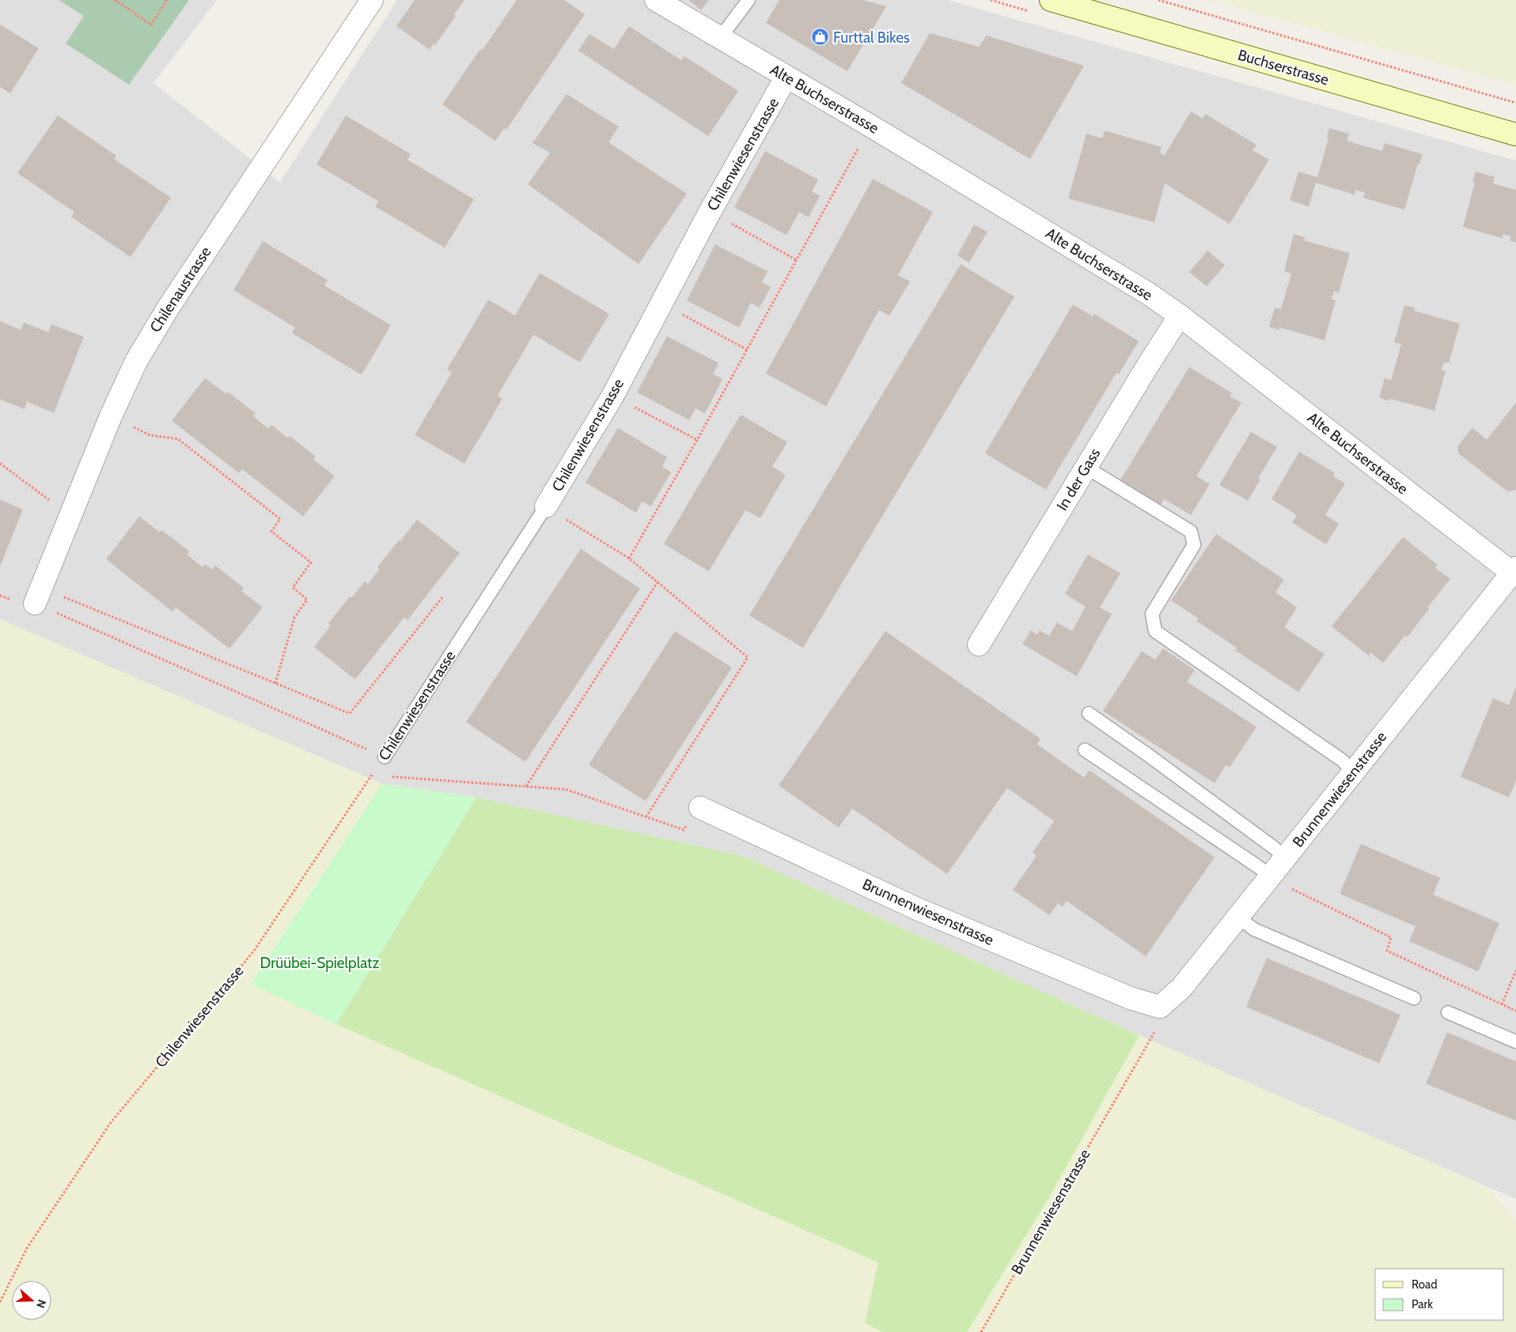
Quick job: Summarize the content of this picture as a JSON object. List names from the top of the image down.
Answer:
{
  "streets": {
    "street": [
      "Buchserstrasse",
      "Alte Buchserstrasse",
      "Chilenwiesenstrasse",
      "Chilenaustrasse",
      "In der Gass",
      "Brunnenwiesenstrasse"
    ]
  },
  "crossings": [
    ["Alte Buchserstrasse", "Chilenwiesenstrasse"],
    ["Alte Buchserstrasse", "In der Gass"],
    ["Alte Buchserstrasse", "Brunnenwiesenstrasse"]
  ],
  "parks": ["Drüübei-Spielplatz"],
  "places": {
    "shop": ["Furttal Bikes"]
  },
  "legend": ["Road", "Park"],
  "north": "right"
}
